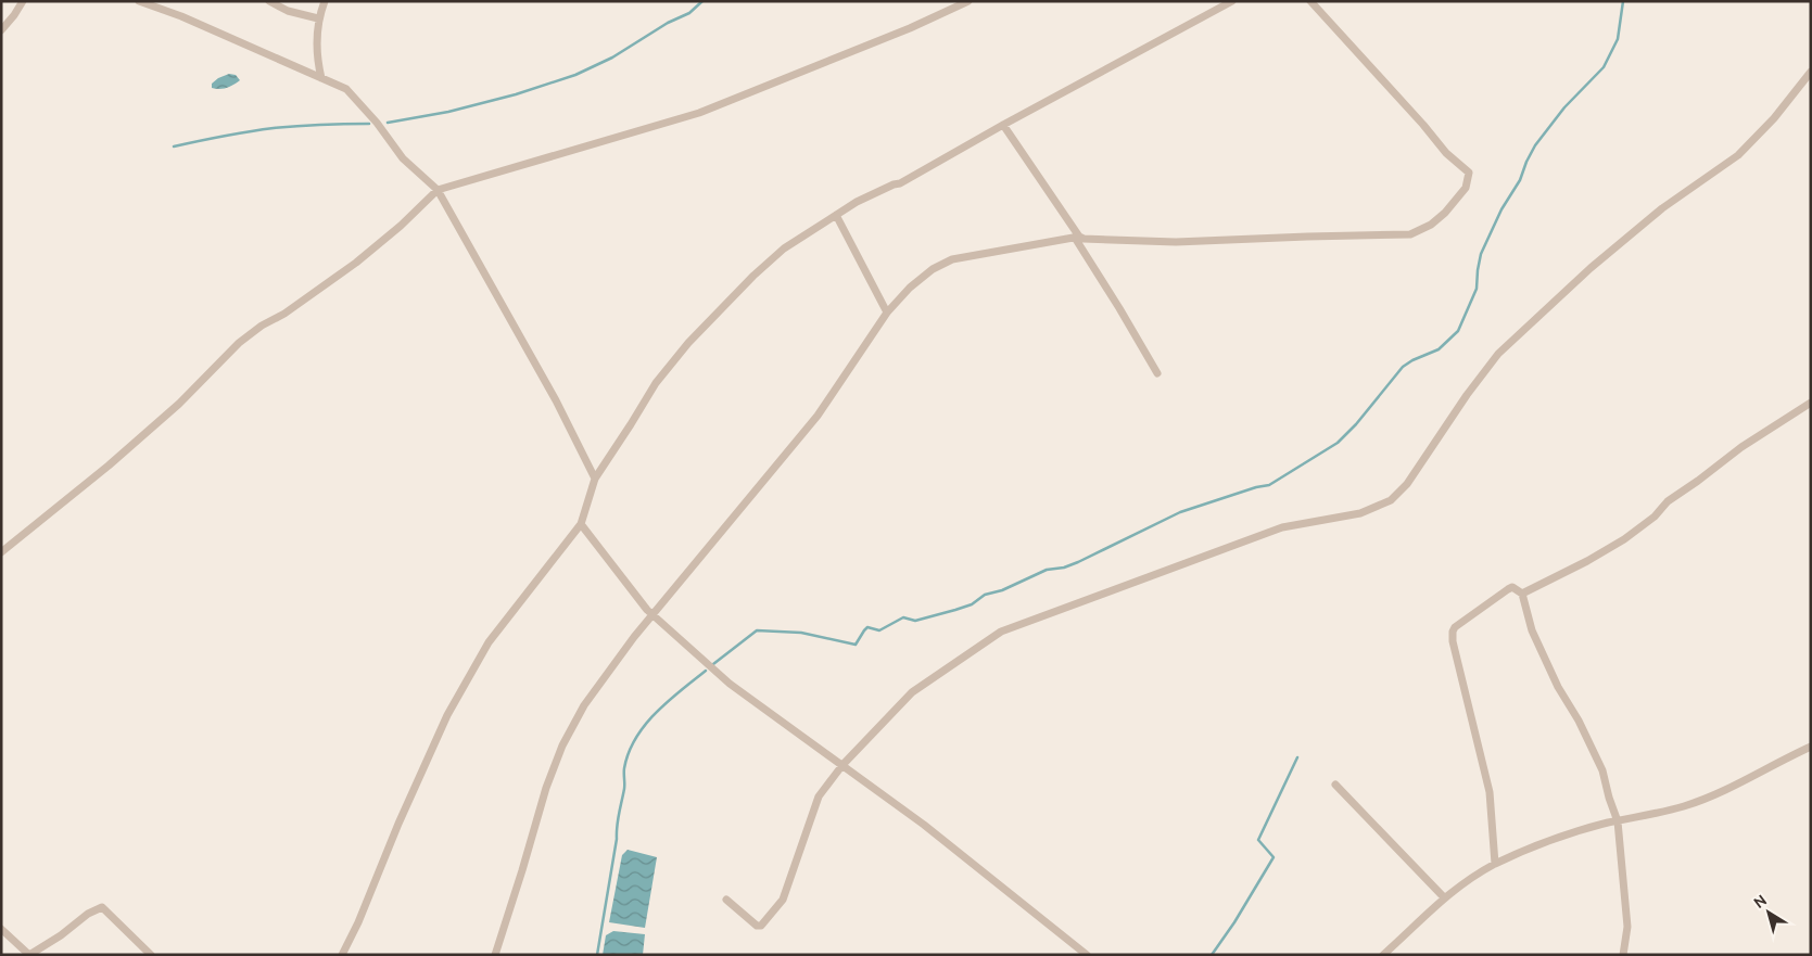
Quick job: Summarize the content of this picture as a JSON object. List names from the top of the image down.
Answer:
{
  "north": "top left"
}
